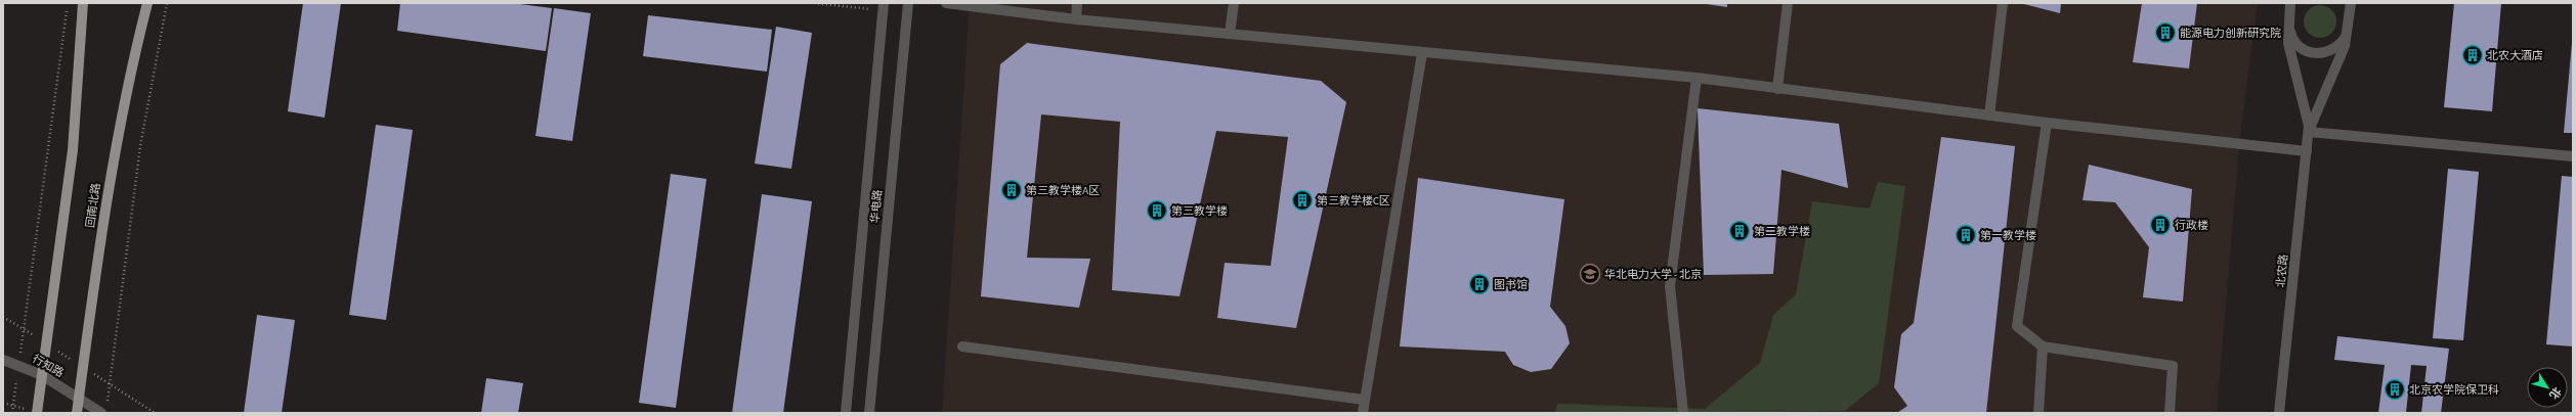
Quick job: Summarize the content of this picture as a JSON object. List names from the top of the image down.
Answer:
{
  "streets": {
    "main road": ["回南北路"],
    "street": ["华电路", "北农路", "行知路"]
  },
  "crossings": [
    ["回南北路", "行知路"]
  ],
  "places": {
    "building": [
      "能源电力创新研究院",
      "北农大酒店",
      "第三教学楼A区",
      "第三教学楼C区",
      "第三教学楼",
      "行政楼",
      "第二教学楼",
      "第一教学楼",
      "图书馆",
      "北京农学院保卫科"
    ],
    "school or university": ["华北电力大学 - 北京"]
  },
  "north": "bottom right"
}
